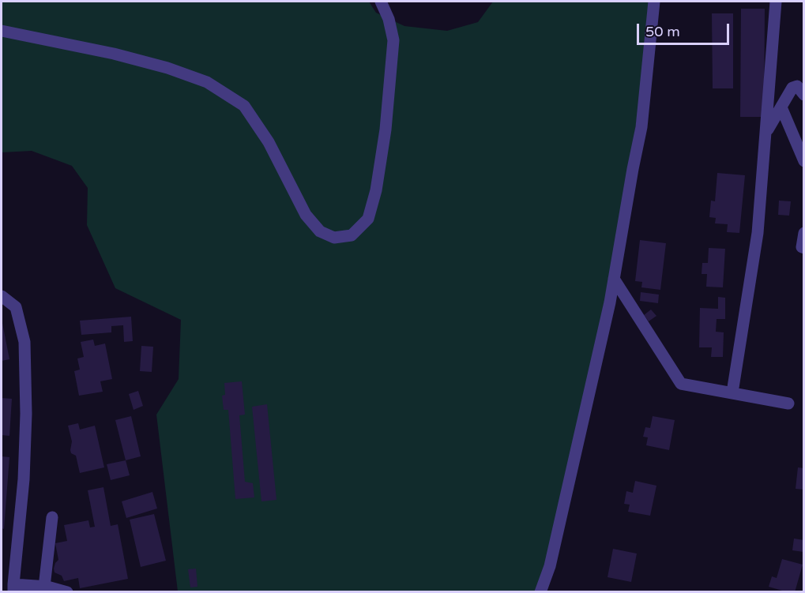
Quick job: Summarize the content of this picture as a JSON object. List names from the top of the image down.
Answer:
{
  "scale_bar": "50 m"
}
